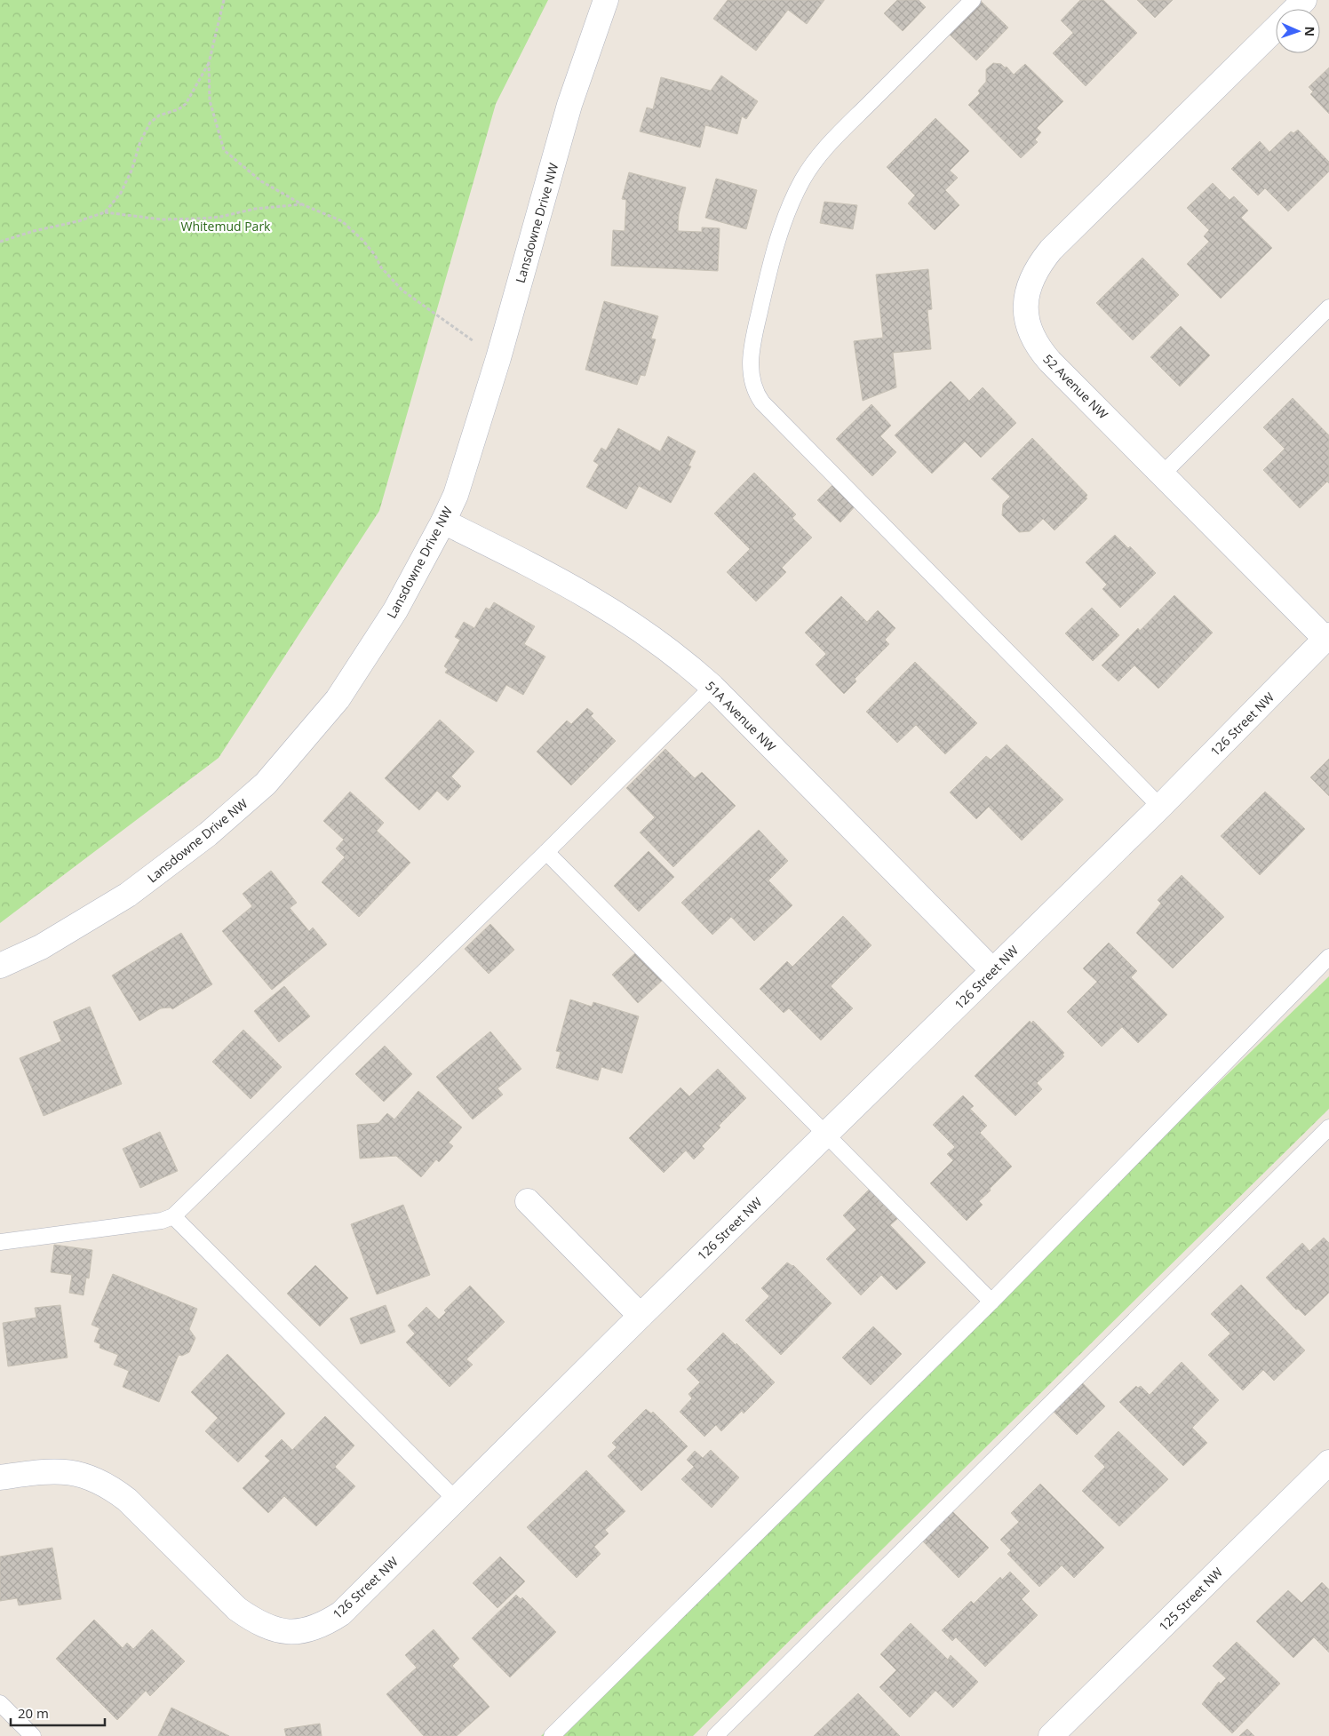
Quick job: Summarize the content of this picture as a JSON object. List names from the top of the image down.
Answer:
{
  "streets": {
    "street": [
      "Lansdowne Drive NW",
      "52 Avenue NW",
      "51A Avenue NW",
      "126 Street NW",
      "125 Street NW"
    ]
  },
  "crossings": [
    ["Lansdowne Drive NW", "51A Avenue NW"],
    ["52 Avenue NW", "126 Street NW"],
    ["51A Avenue NW", "126 Street NW"]
  ],
  "parks": ["Whitemud Park"],
  "scale_bar": "20 m",
  "north": "right"
}
